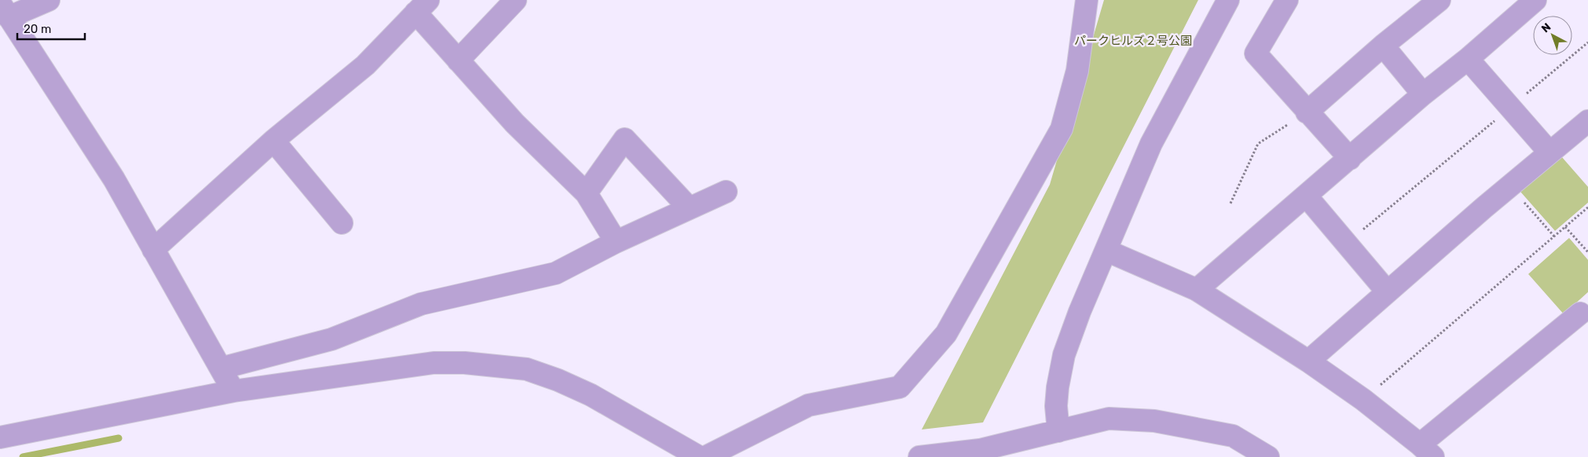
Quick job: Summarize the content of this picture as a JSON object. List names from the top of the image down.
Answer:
{
  "parks": ["パークヒルズ２号公園"],
  "scale_bar": "20 m",
  "north": "top left"
}
